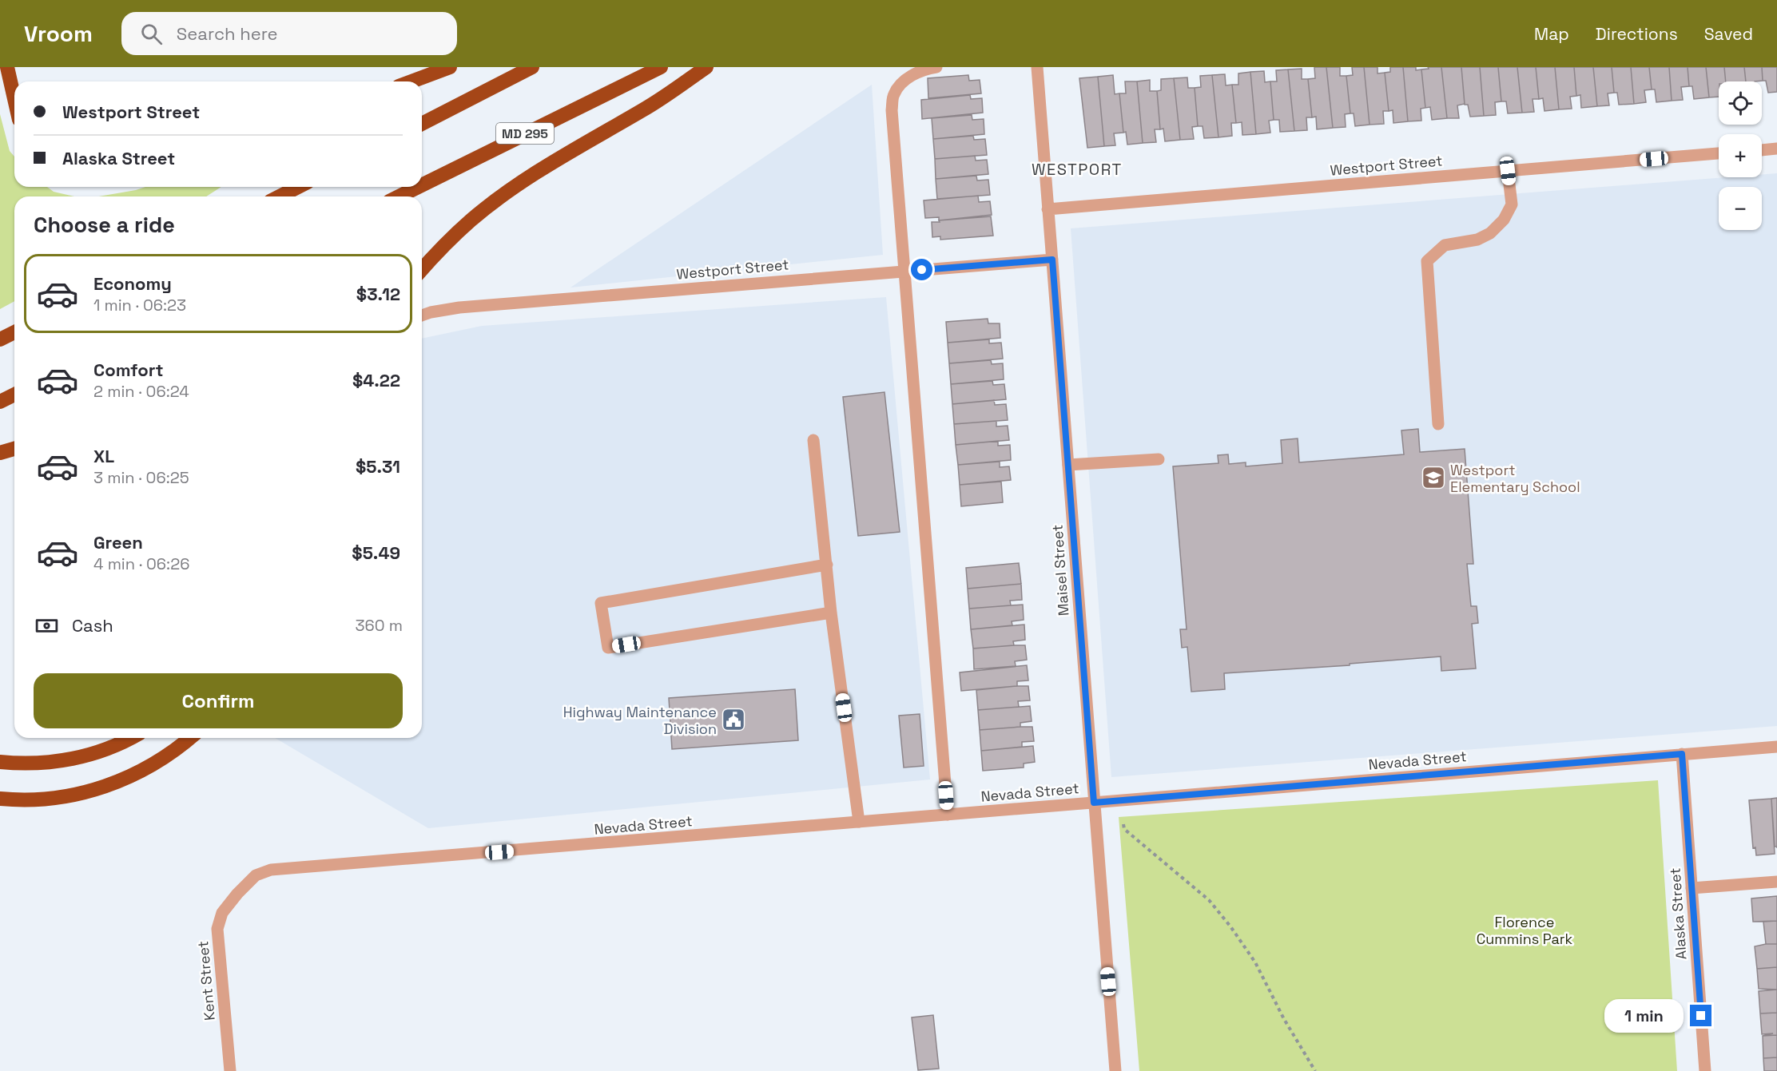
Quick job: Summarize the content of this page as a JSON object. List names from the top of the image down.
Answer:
{
  "streets": {
    "highway": ["MD 295"],
    "street": [
      "Westport Street",
      "Maisel Street",
      "Nevada Street",
      "Alaska Street",
      "Kent Street"
    ]
  },
  "crossings": [
    ["Westport Street", "Maisel Street"],
    ["Maisel Street", "Nevada Street"],
    ["Nevada Street", "Alaska Street"],
    ["Nevada Street", "Kent Street"]
  ],
  "districts": ["WESTPORT"],
  "parks": ["Florence Cummins Park"],
  "places": {
    "school or university": ["Westport Elementary School"],
    "public building": ["Highway Maintenance Division"]
  },
  "page": {
    "header": "Vroom",
    "search": "Search here",
    "nav": ["Map", "Directions", "Saved"],
    "map_buttons": ["+", "−"],
    "banner": ["Westport Street", "Alaska Street"],
    "heading": "Choose a ride",
    "list": [
      {
        "name": "Economy",
        "note": "1 min · 06:23",
        "value": "$3.12"
      },
      {
        "name": "Comfort",
        "note": "2 min · 06:24",
        "value": "$4.22"
      },
      {
        "name": "XL",
        "note": "3 min · 06:25",
        "value": "$5.31"
      },
      {
        "name": "Green",
        "note": "4 min · 06:26",
        "value": "$5.49"
      }
    ],
    "pay": ["Cash", "360 m"],
    "buttons": "Confirm",
    "bubble": "1 min"
  }
}
